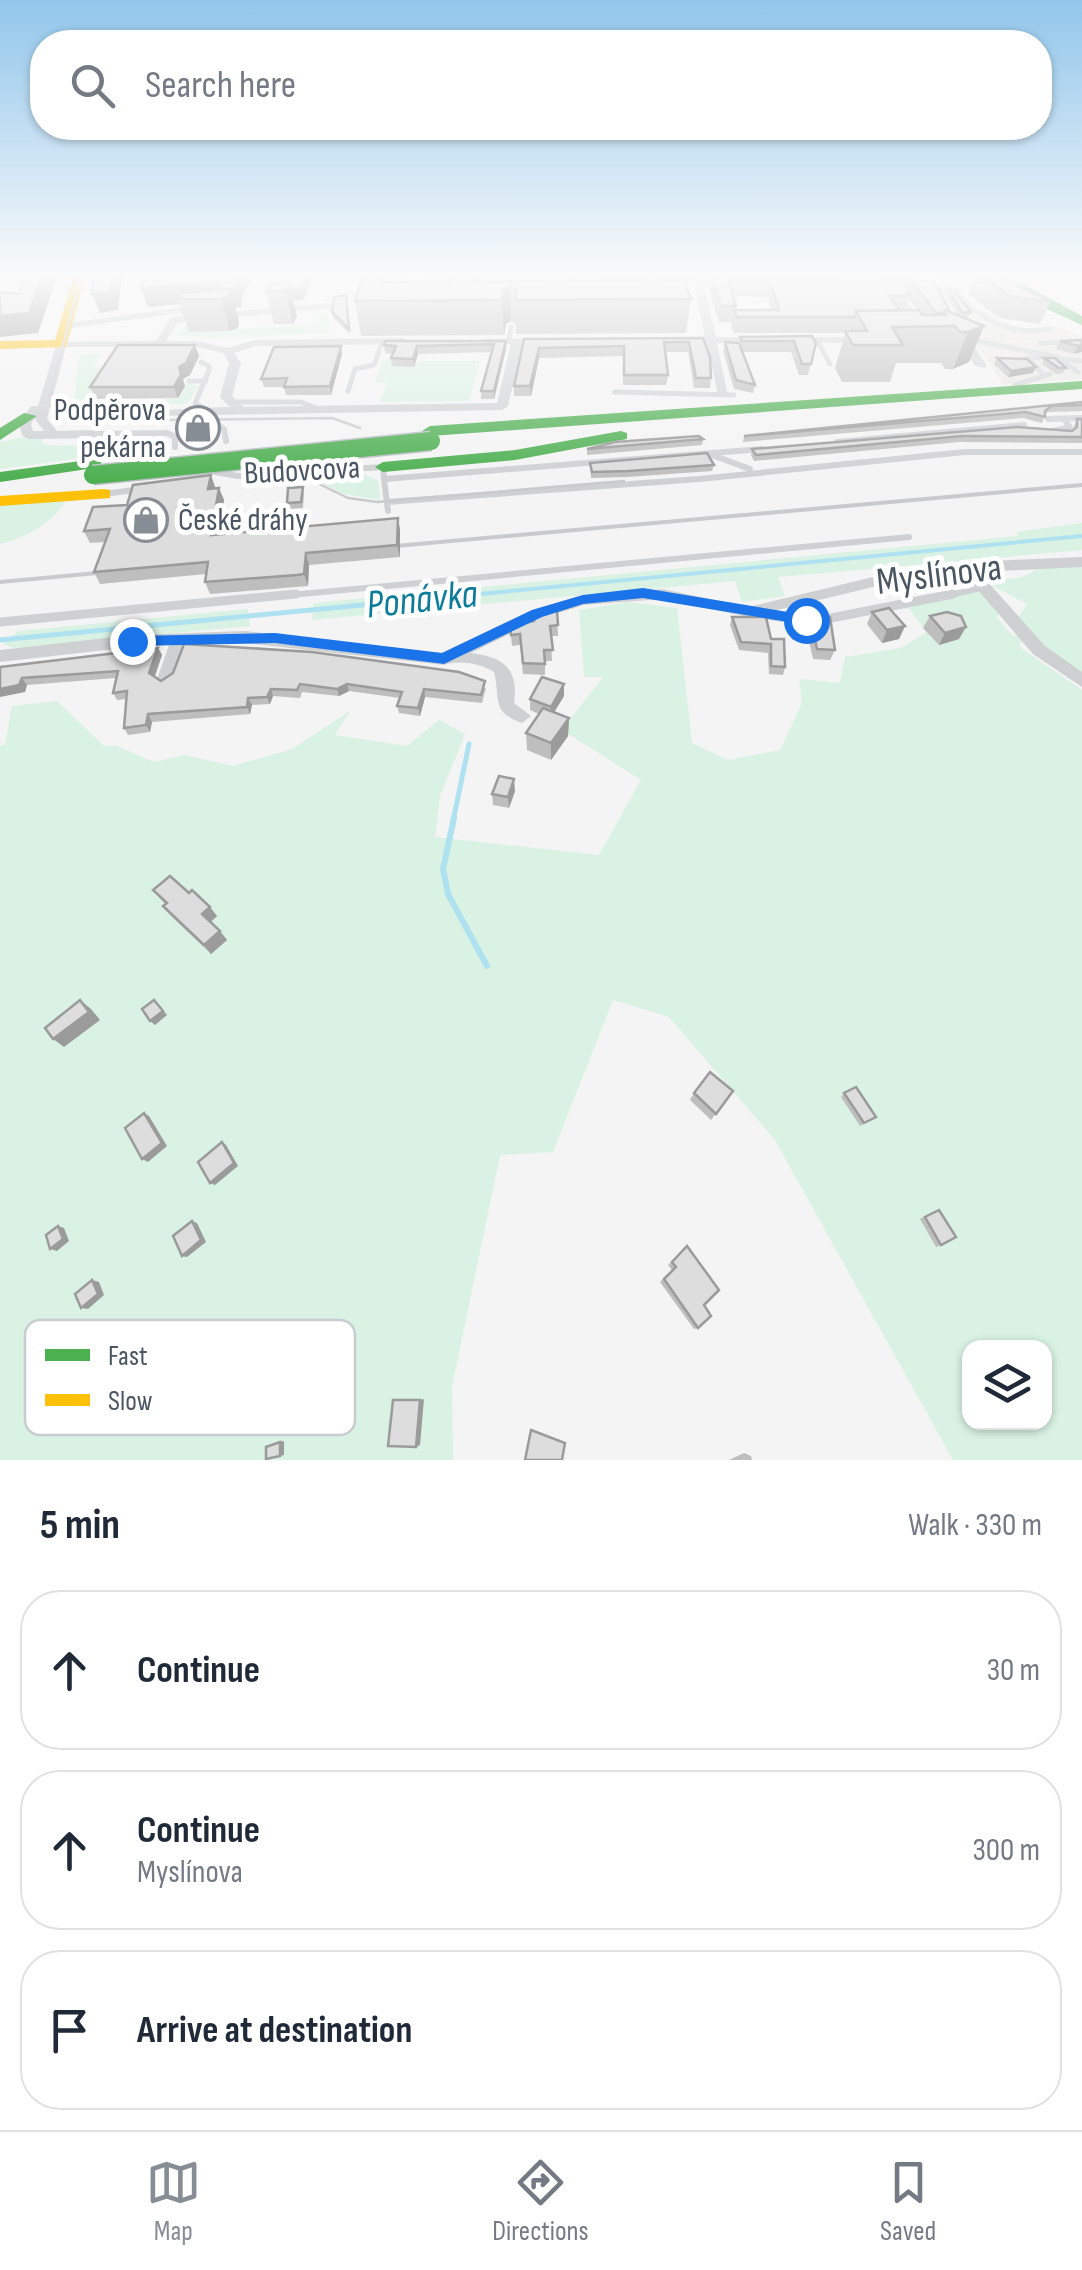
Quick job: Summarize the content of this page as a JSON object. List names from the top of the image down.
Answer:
{
  "streets": {
    "street": ["Budovcova", "Myslínova"]
  },
  "water": ["Ponávka"],
  "places": {
    "shop": ["Podpěrova pekárna", "České dráhy"]
  },
  "legend": ["Fast", "Slow"],
  "page": {
    "search": "Search here",
    "heading": ["5 min", "Walk · 330 m"],
    "list": [
      ["Continue", "30 m"],
      ["Continue", "Myslínova", "300 m"],
      "Arrive at destination"
    ],
    "nav": ["Map", "Directions", "Saved"]
  }
}
